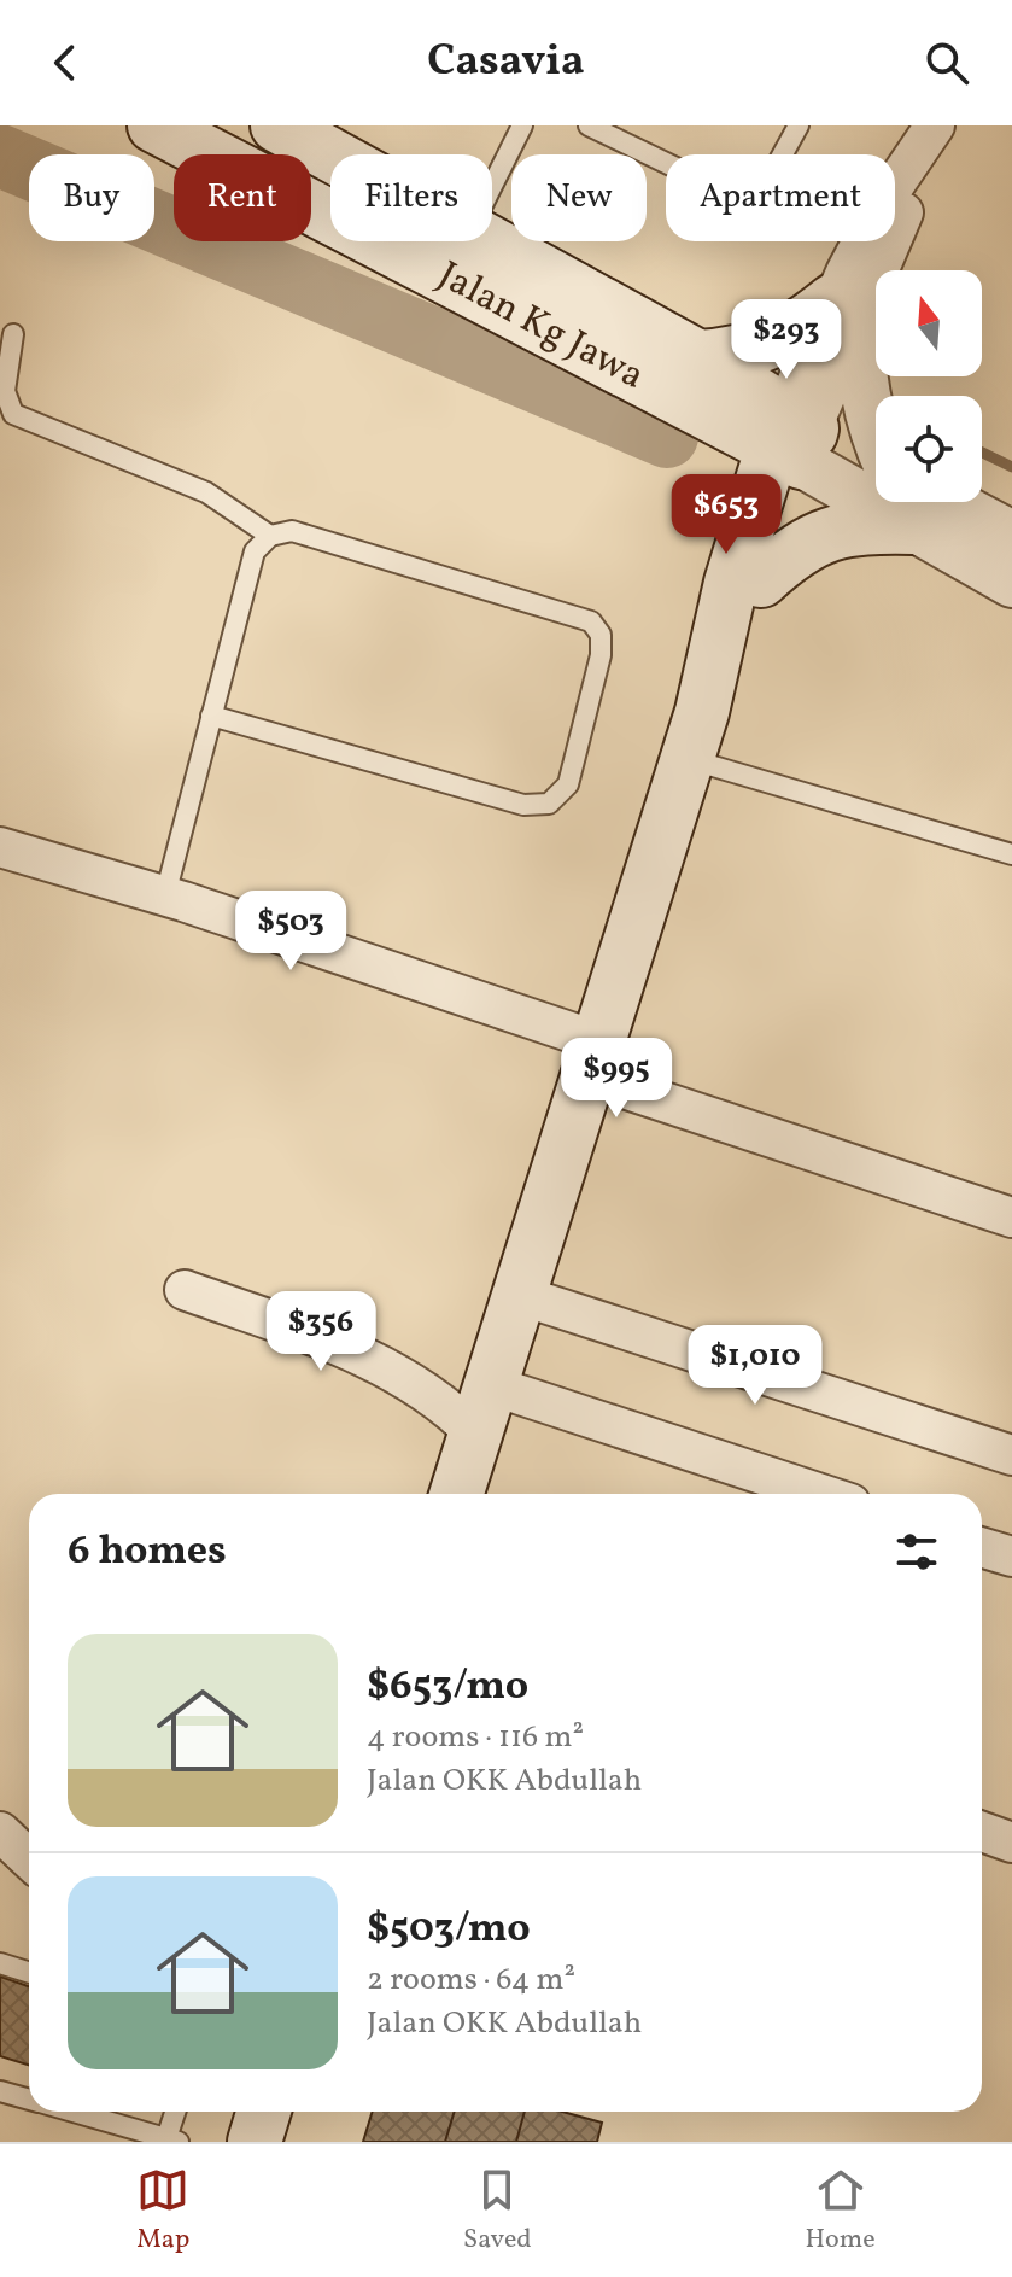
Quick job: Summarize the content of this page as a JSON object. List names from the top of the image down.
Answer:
{
  "streets": {
    "main road": ["Jalan Kg Jawa"]
  },
  "north": "top",
  "page": {
    "header": "Casavia",
    "chip": [
      "Buy",
      "Rent",
      "Filters",
      "New",
      "Apartment"
    ],
    "price": [
      "$293",
      "$653",
      "$503",
      "$995",
      "$356",
      "$1,010"
    ],
    "heading": "6 homes",
    "list": [
      {
        "name": "$653/mo",
        "note": "4 rooms · 116 m² · Jalan OKK Abdullah"
      },
      {
        "name": "$503/mo",
        "note": "2 rooms · 64 m² · Jalan OKK Abdullah"
      }
    ],
    "tabs": ["Map", "Saved", "Home"]
  }
}
